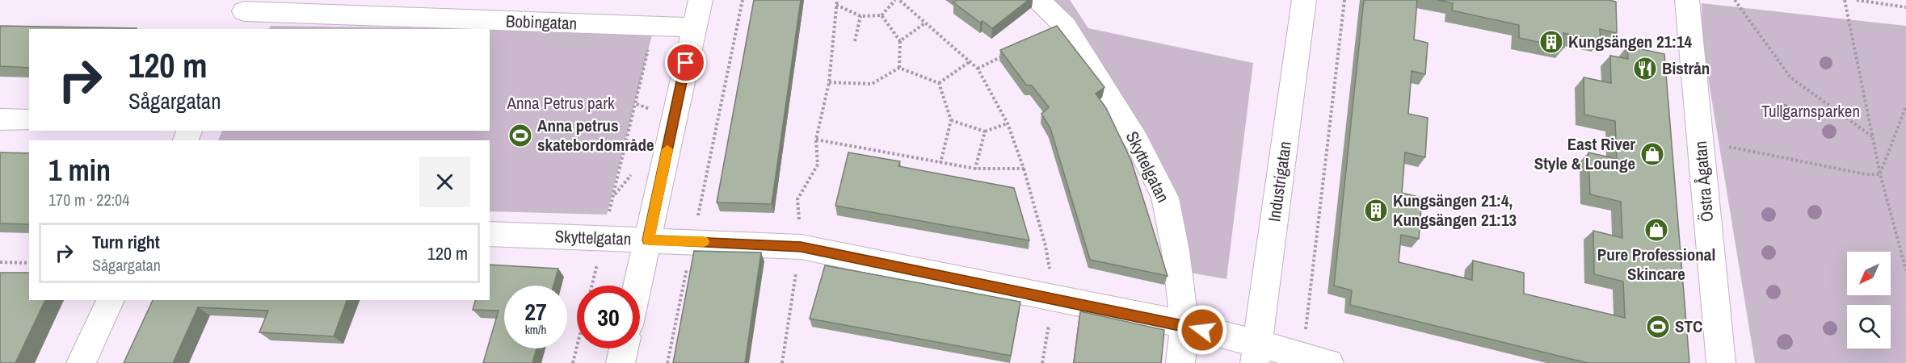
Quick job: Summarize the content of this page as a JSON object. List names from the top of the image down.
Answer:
{
  "streets": {
    "street": [
      "Bobingatan",
      "Skyttelgatan",
      "Industrigatan",
      "Östra Ågatan"
    ]
  },
  "crossings": [
    ["Skyttelgatan", "Industrigatan"]
  ],
  "parks": ["Anna Petrus park", "Tullgarnsparken"],
  "places": {
    "building": ["Kungsängen 21:14", "Kungsängen 21:4, Kungsängen 21:13"],
    "restaurant": ["Bistrån"],
    "sports": ["Anna petrus skatebordområde", "STC"],
    "shop": ["East River Style & Lounge", "Pure Professional Skincare"]
  },
  "north": "bottom left",
  "page": {
    "turn": ["120 m", "Sågargatan"],
    "heading": ["1 min", "170 m · 22:04"],
    "list": [
      {
        "name": "Turn right",
        "note": "Sågargatan",
        "value": "120 m"
      }
    ],
    "speed": "27 km/h",
    "limit": "30"
  }
}
